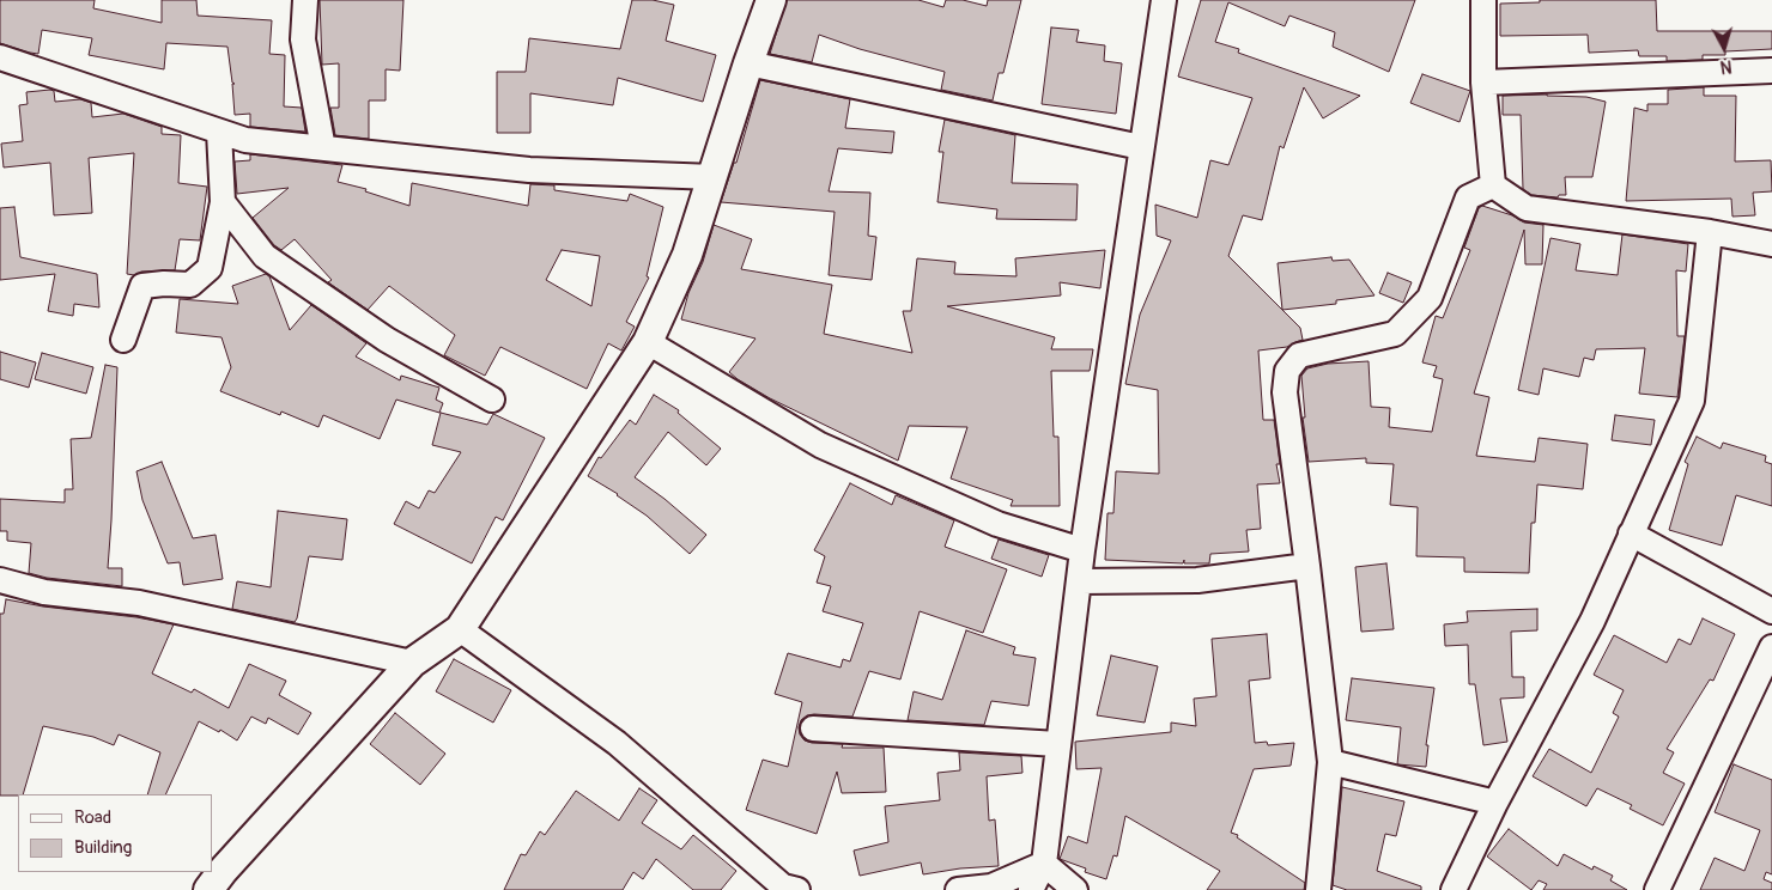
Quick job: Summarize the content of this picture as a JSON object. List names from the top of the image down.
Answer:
{
  "legend": ["Road", "Building"],
  "north": "bottom"
}
